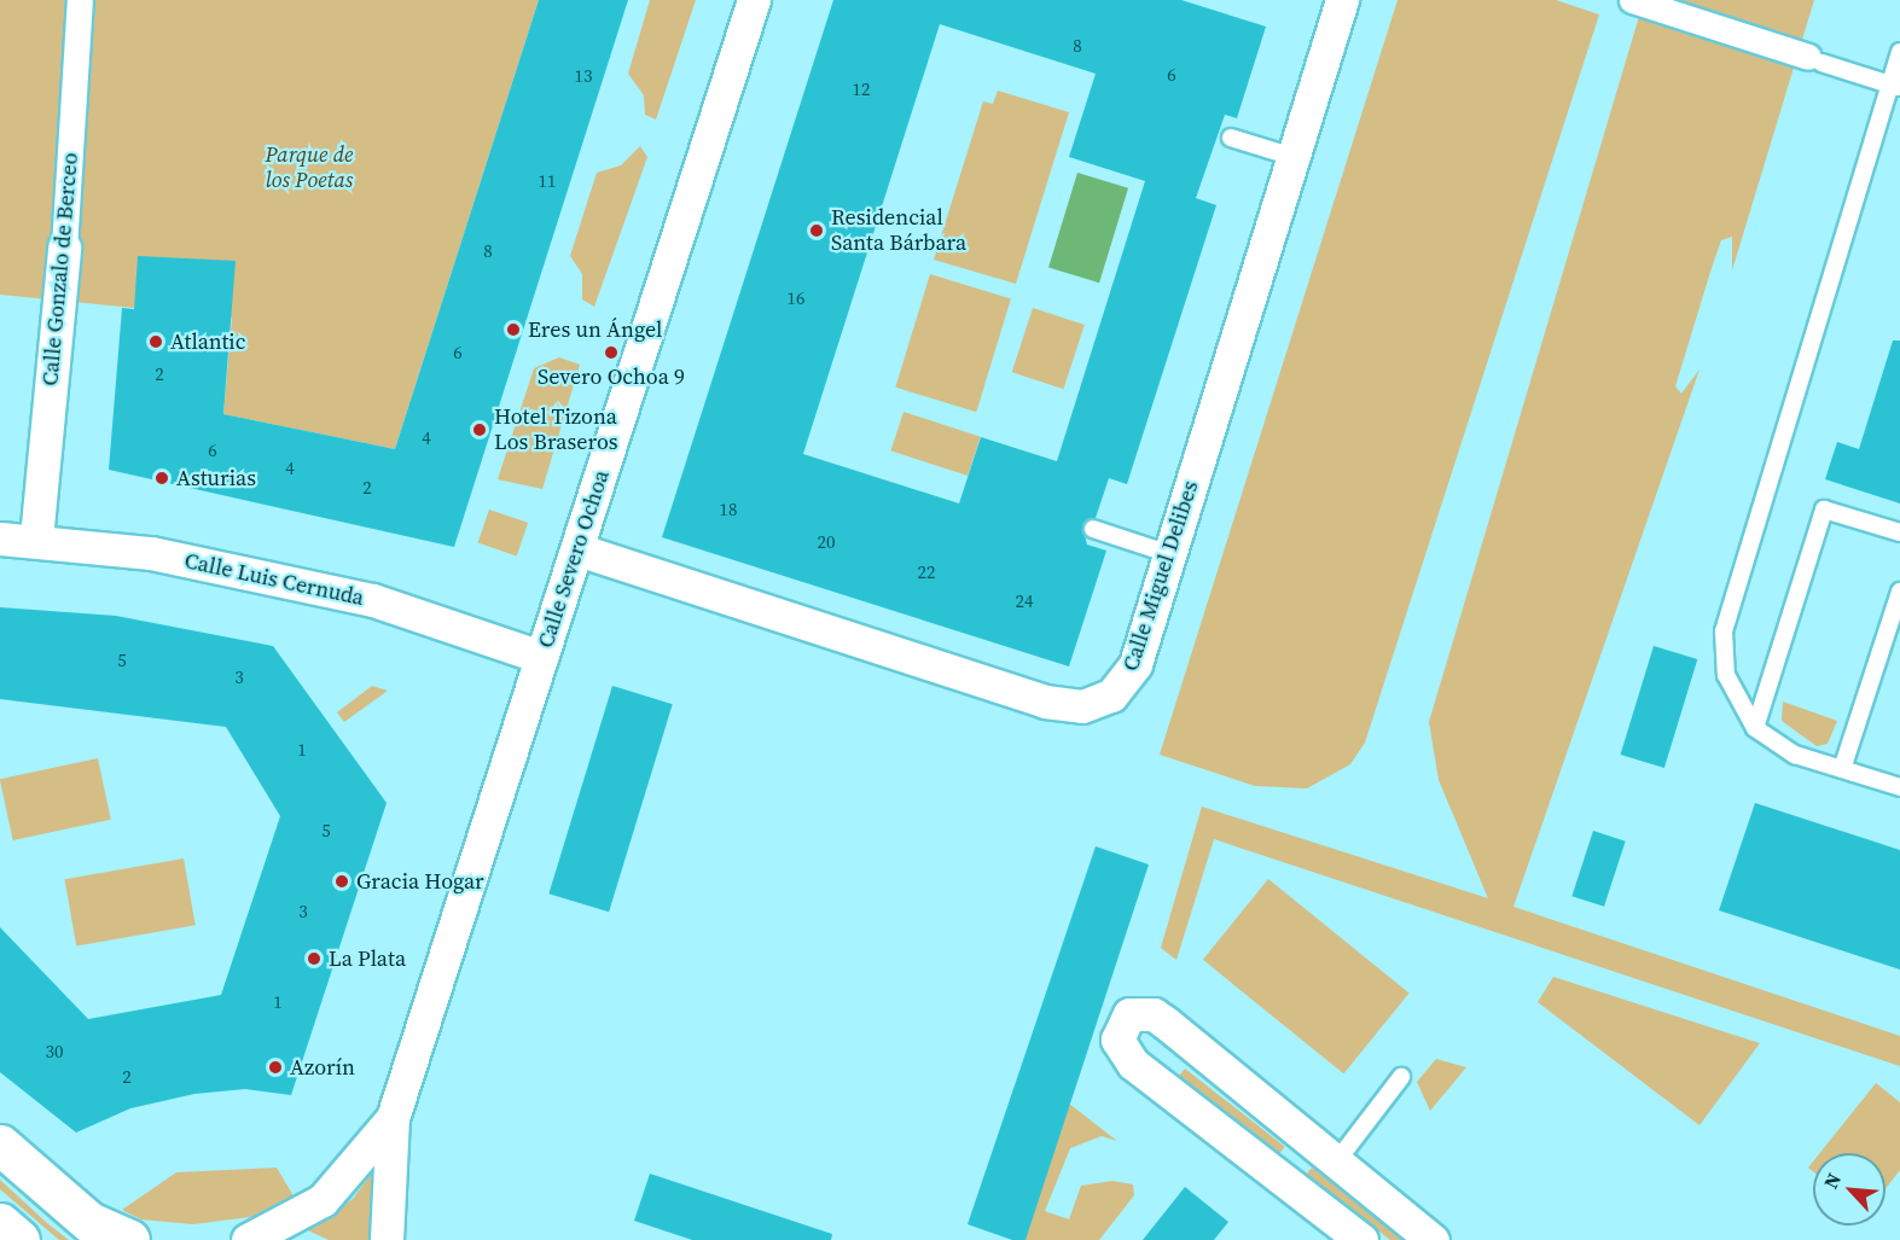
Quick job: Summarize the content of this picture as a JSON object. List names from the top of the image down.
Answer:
{
  "streets": {
    "street": [
      "Calle Gonzalo de Berceo",
      "Calle Severo Ochoa",
      "Calle Miguel Delibes",
      "Calle Luis Cernuda"
    ]
  },
  "crossings": [
    ["Calle Gonzalo de Berceo", "Calle Luis Cernuda"],
    ["Calle Severo Ochoa", "Calle Miguel Delibes"],
    ["Calle Severo Ochoa", "Calle Luis Cernuda"]
  ],
  "parks": ["Parque de los Poetas"],
  "places": [
    "Residencial Santa Bárbara",
    "Eres un Ángel",
    "Atlantic",
    "Severo Ochoa 9",
    "Hotel Tizona Los Braseros",
    "Asturias",
    "Gracia Hogar",
    "La Plata",
    "Azorín"
  ],
  "house_numbers": [
    "8",
    "6",
    "13",
    "12",
    "11",
    "8",
    "16",
    "6",
    "2",
    "4",
    "6",
    "4",
    "2",
    "18",
    "20",
    "22",
    "24",
    "5",
    "3",
    "1",
    "5",
    "3",
    "1",
    "30",
    "2"
  ],
  "north": "top left"
}
